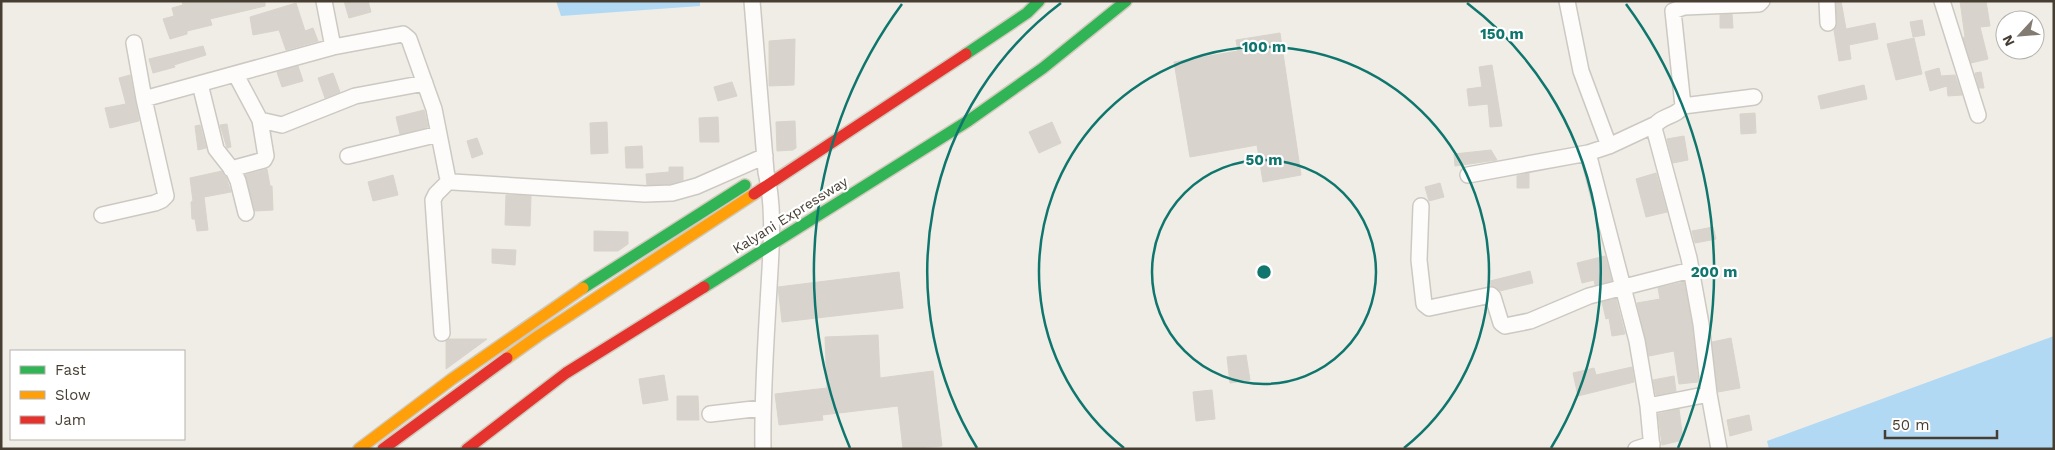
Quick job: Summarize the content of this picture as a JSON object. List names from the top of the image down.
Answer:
{
  "streets": {
    "main road": ["Kalyani Expressway"]
  },
  "legend": ["Fast", "Slow", "Jam"],
  "scale_bar": "50 m",
  "north": "bottom left",
  "rings": [
    "150 m",
    "100 m",
    "50 m",
    "200 m"
  ]
}
